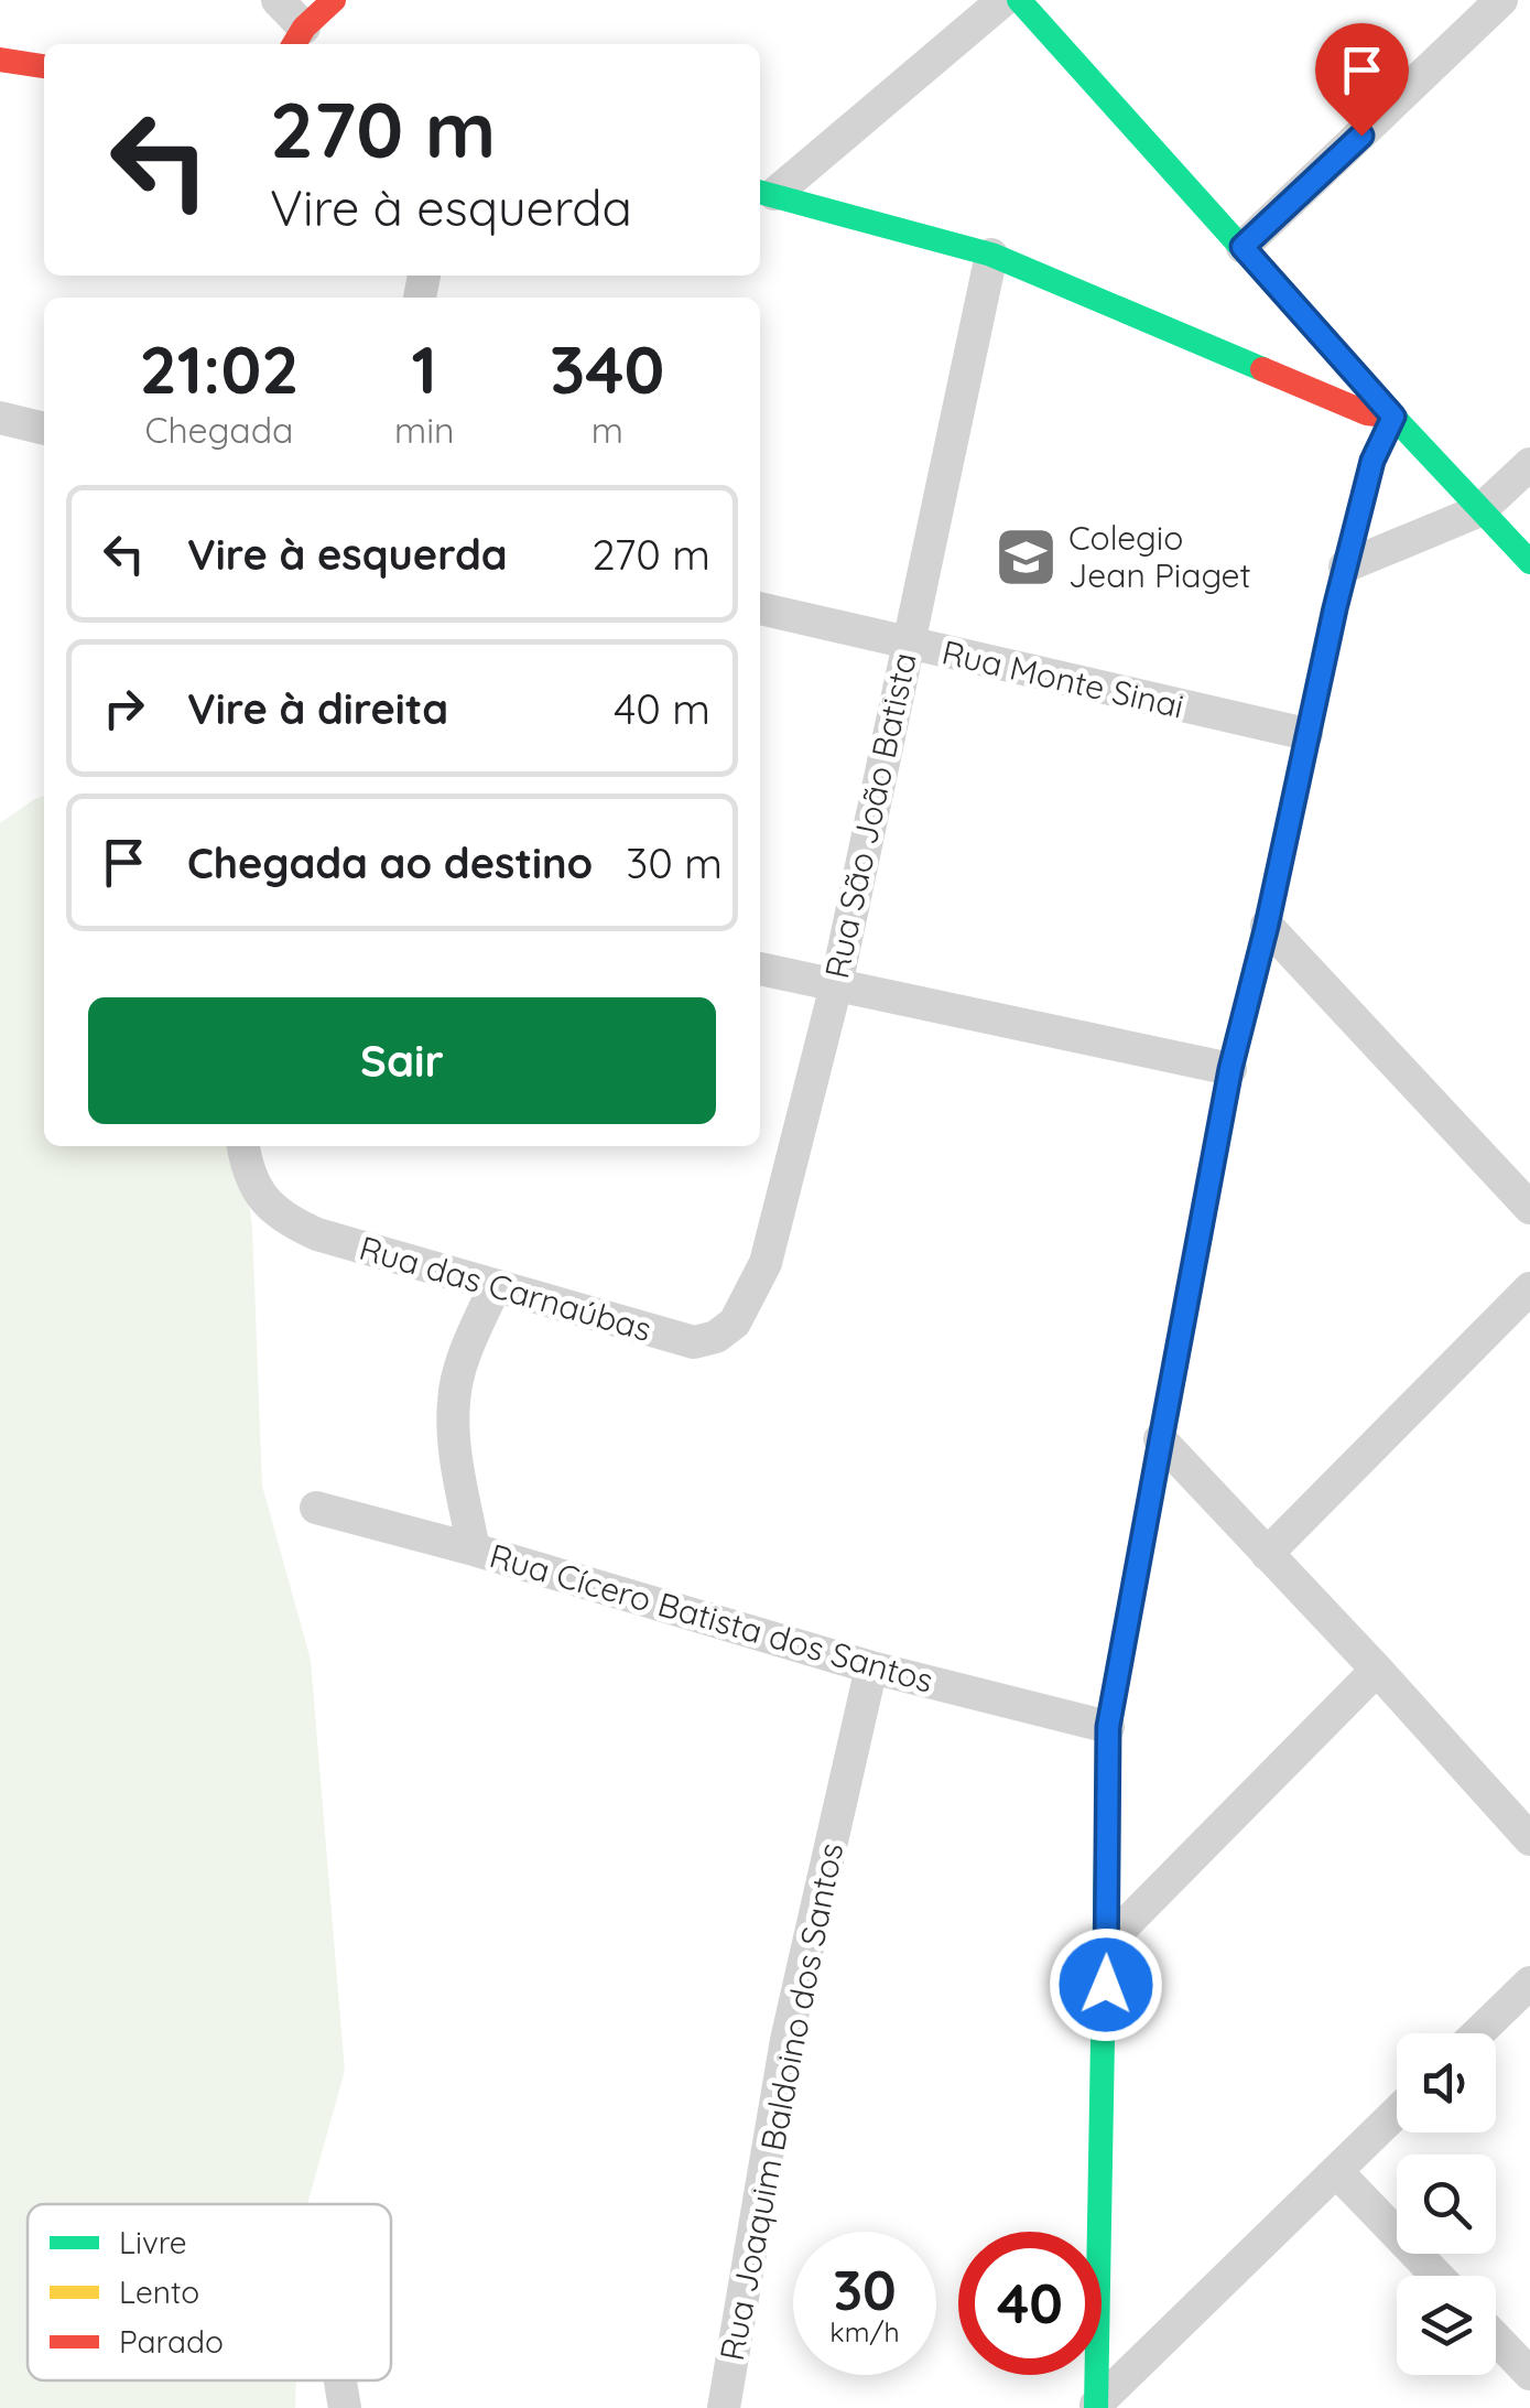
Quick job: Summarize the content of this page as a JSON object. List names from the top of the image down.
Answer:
{
  "streets": {
    "street": [
      "Rua Monte Sinai",
      "Rua São João Batista",
      "Rua das Carnaúbas",
      "Rua Cícero Batista dos Santos",
      "Rua Joaquim Baldoino dos Santos"
    ]
  },
  "crossings": [
    ["Rua Monte Sinai", "Rua São João Batista"],
    ["Rua São João Batista", "Rua das Carnaúbas"],
    ["Rua Cícero Batista dos Santos", "Rua Joaquim Baldoino dos Santos"]
  ],
  "places": {
    "school or university": ["Colegio Jean Piaget"]
  },
  "legend": ["Livre", "Lento", "Parado"],
  "page": {
    "turn": ["270 m", "Vire à esquerda"],
    "eta": [
      "21:02",
      "Chegada",
      "1",
      "min",
      "340",
      "m"
    ],
    "list": [
      {
        "name": "Vire à esquerda",
        "value": "270 m"
      },
      {
        "name": "Vire à direita",
        "value": "40 m"
      },
      {
        "name": "Chegada ao destino",
        "value": "30 m"
      }
    ],
    "buttons": "Sair",
    "speed": "30 km/h",
    "limit": "40"
  }
}
